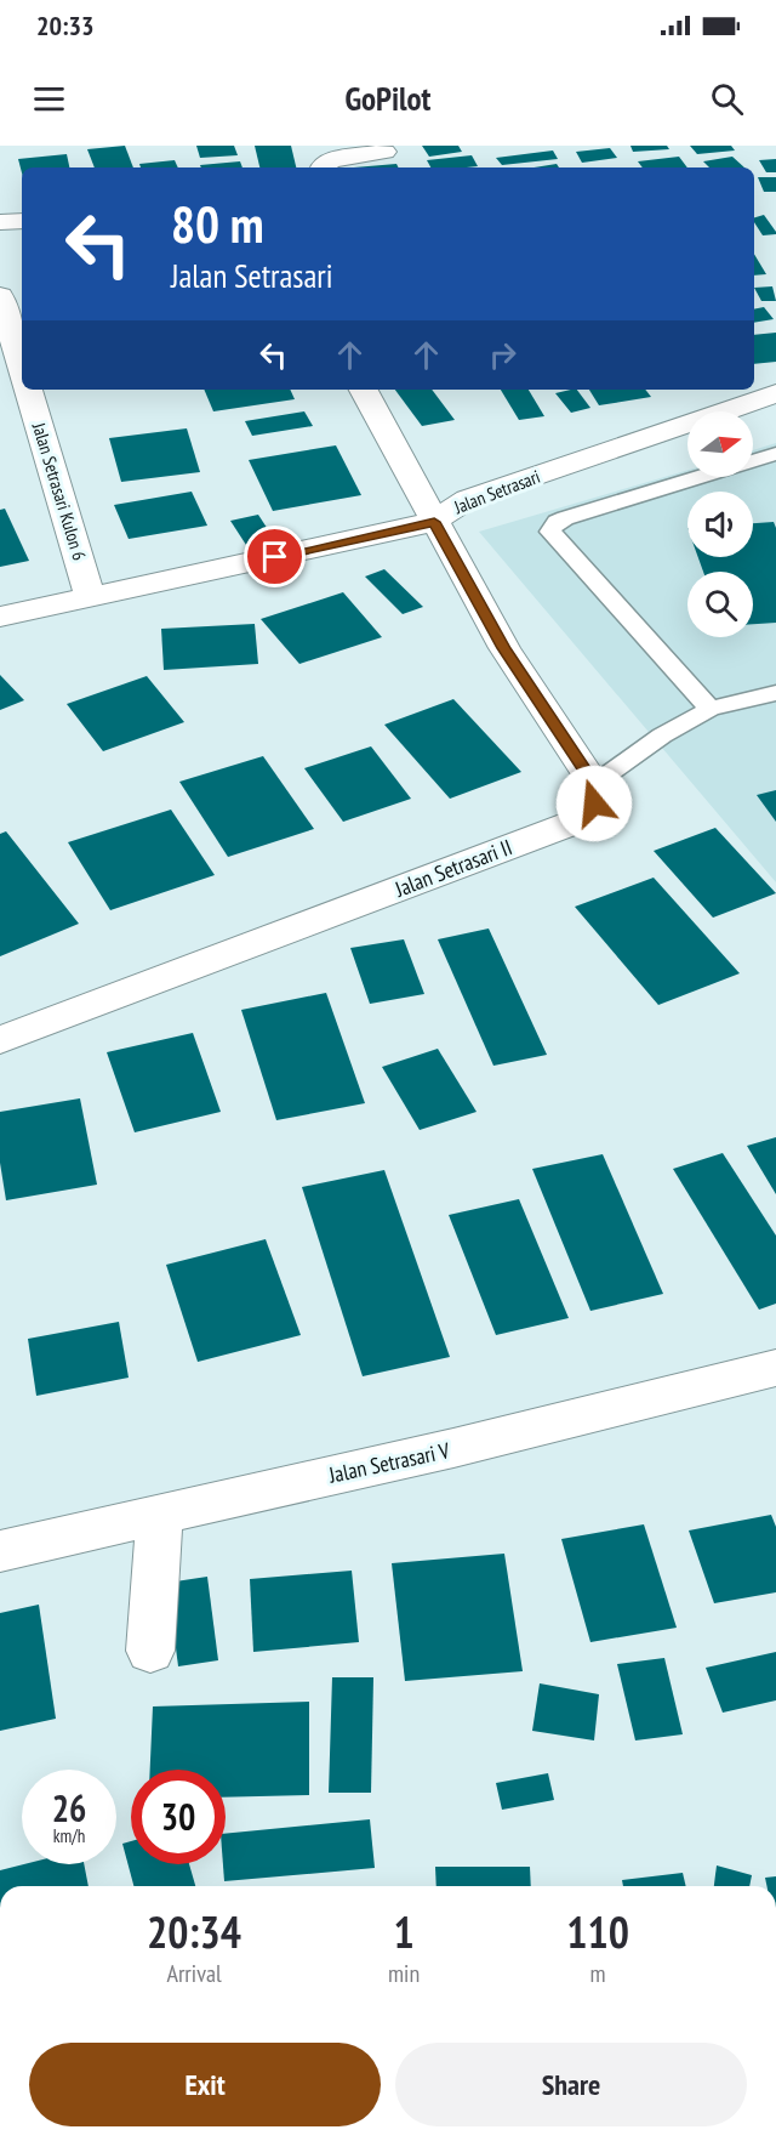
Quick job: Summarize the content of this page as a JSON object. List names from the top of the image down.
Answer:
{
  "streets": {
    "street": [
      "Jalan Setrasari Kulon 6",
      "Jalan Setrasari",
      "Jalan Setrasari II",
      "Jalan Setrasari V"
    ]
  },
  "crossings": [
    ["Jalan Setrasari Kulon 6", "Jalan Setrasari"]
  ],
  "north": "right",
  "page": {
    "status": "20:33",
    "header": "GoPilot",
    "turn": ["80 m", "Jalan Setrasari"],
    "speed": "26 km/h",
    "limit": "30",
    "eta": [
      "20:34",
      "Arrival",
      "1",
      "min",
      "110",
      "m"
    ],
    "buttons": ["Exit", "Share"]
  }
}
